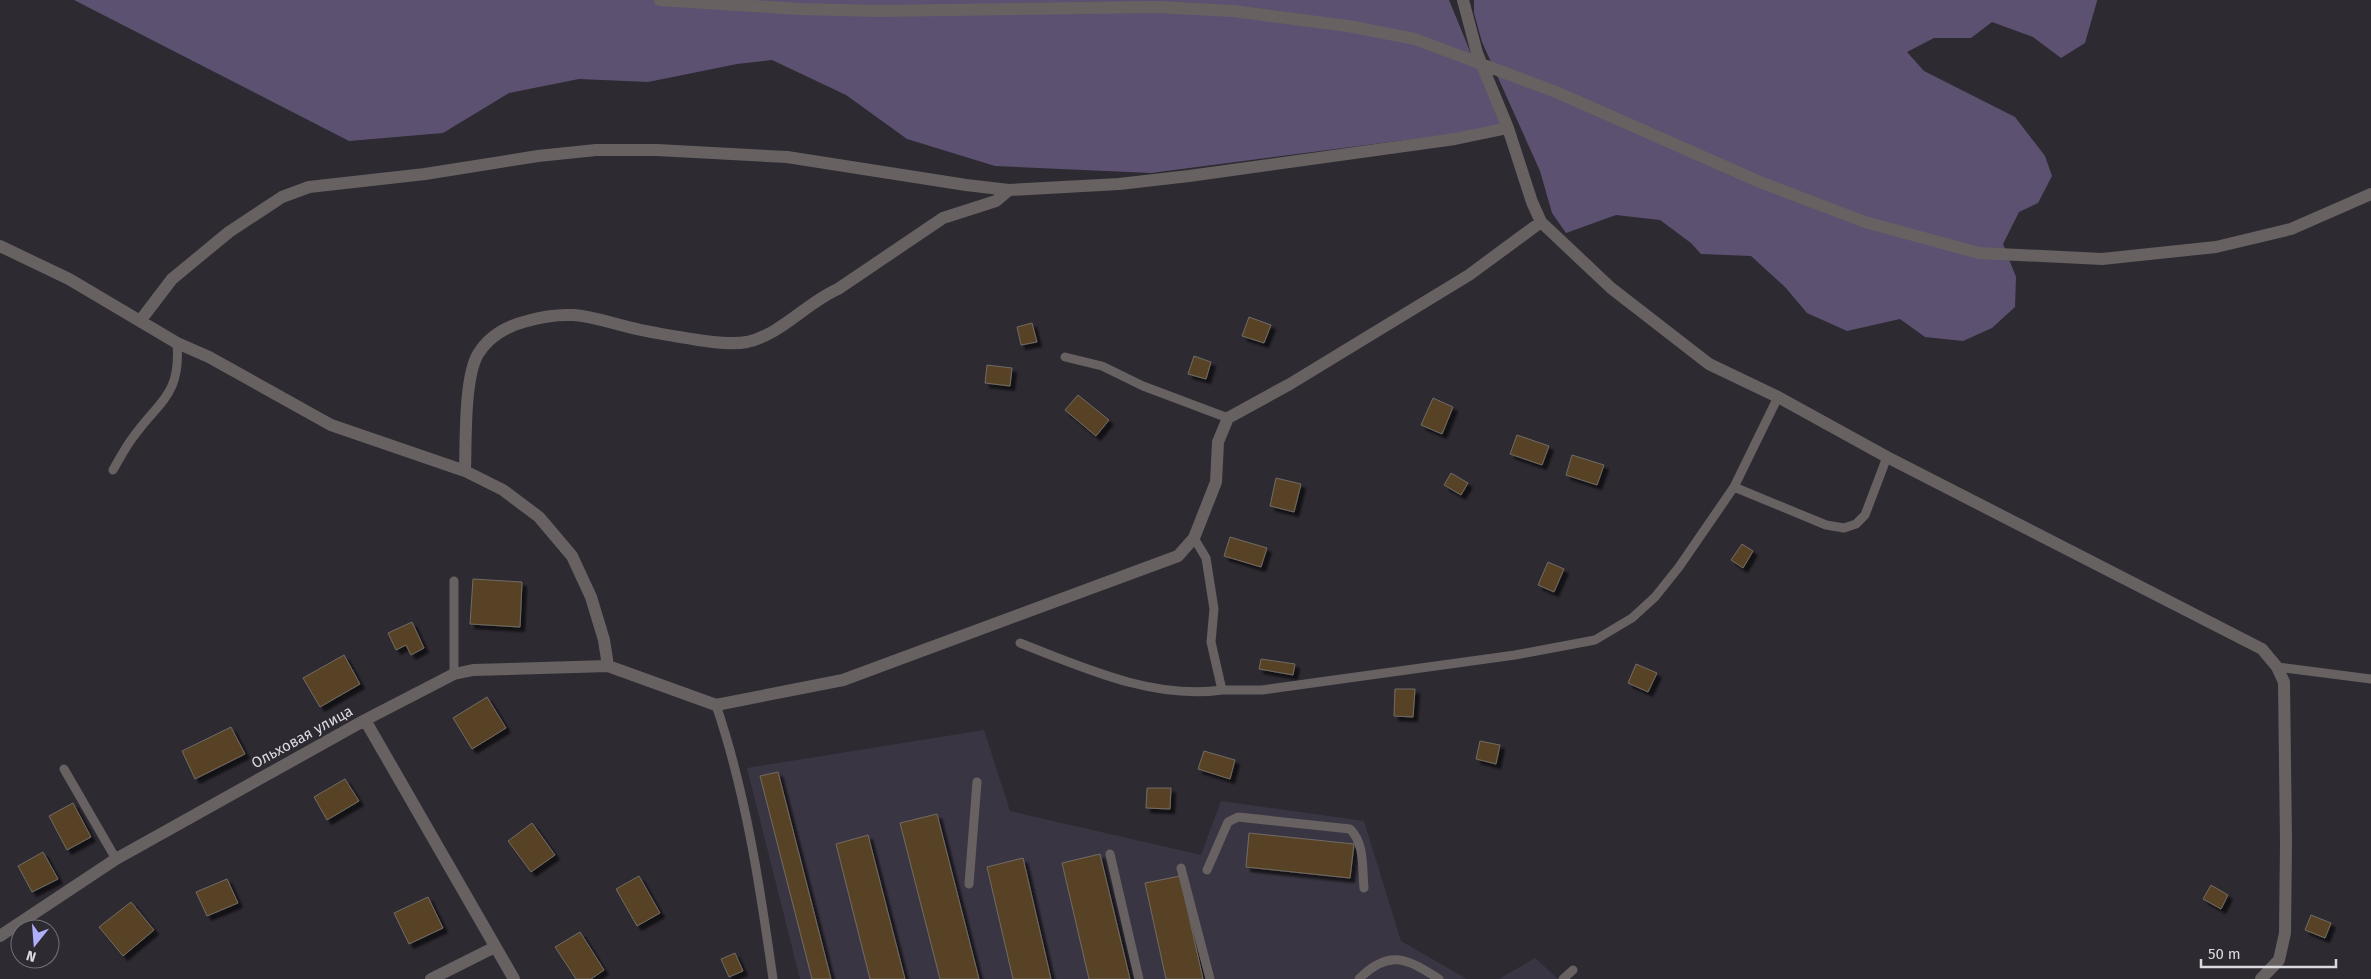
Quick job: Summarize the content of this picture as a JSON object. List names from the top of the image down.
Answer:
{
  "streets": {
    "street": ["Ольховая улица"]
  },
  "scale_bar": "50 m",
  "north": "bottom"
}
